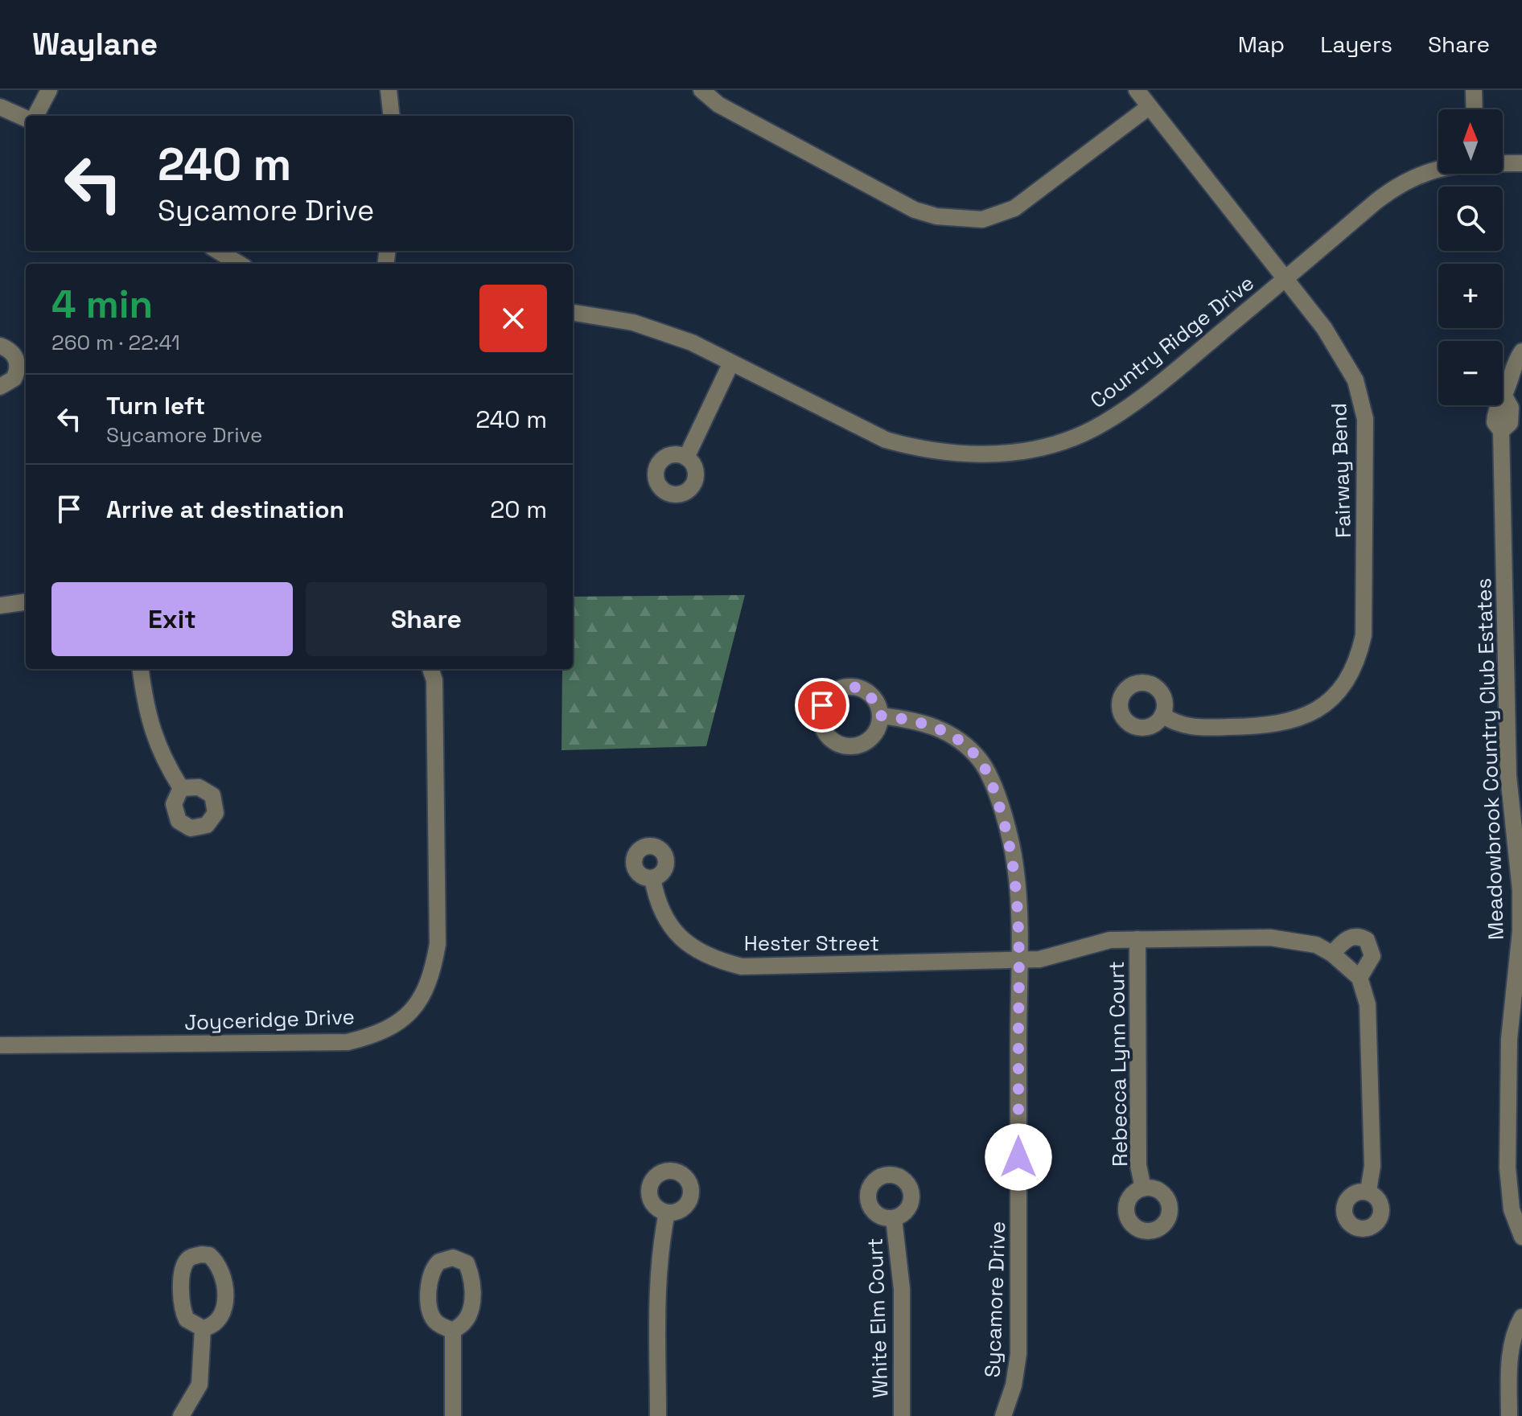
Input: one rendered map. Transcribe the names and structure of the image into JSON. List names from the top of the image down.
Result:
{
  "streets": {
    "street": [
      "Country Ridge Drive",
      "Fairway Bend",
      "Meadowbrook Country Club Estates",
      "Hester Street",
      "Joyceridge Drive",
      "Rebecca Lynn Court",
      "Sycamore Drive",
      "White Elm Court"
    ]
  },
  "crossings": [
    ["Country Ridge Drive", "Fairway Bend"],
    ["Hester Street", "Rebecca Lynn Court"],
    ["Hester Street", "Sycamore Drive"]
  ],
  "north": "top",
  "page": {
    "header": "Waylane",
    "nav": ["Map", "Layers", "Share"],
    "map_buttons": ["+", "−"],
    "turn": ["240 m", "Sycamore Drive"],
    "heading": ["4 min", "260 m · 22:41"],
    "list": [
      {
        "name": "Turn left",
        "note": "Sycamore Drive",
        "value": "240 m"
      },
      {
        "name": "Arrive at destination",
        "value": "20 m"
      }
    ],
    "buttons": ["Exit", "Share"]
  }
}
